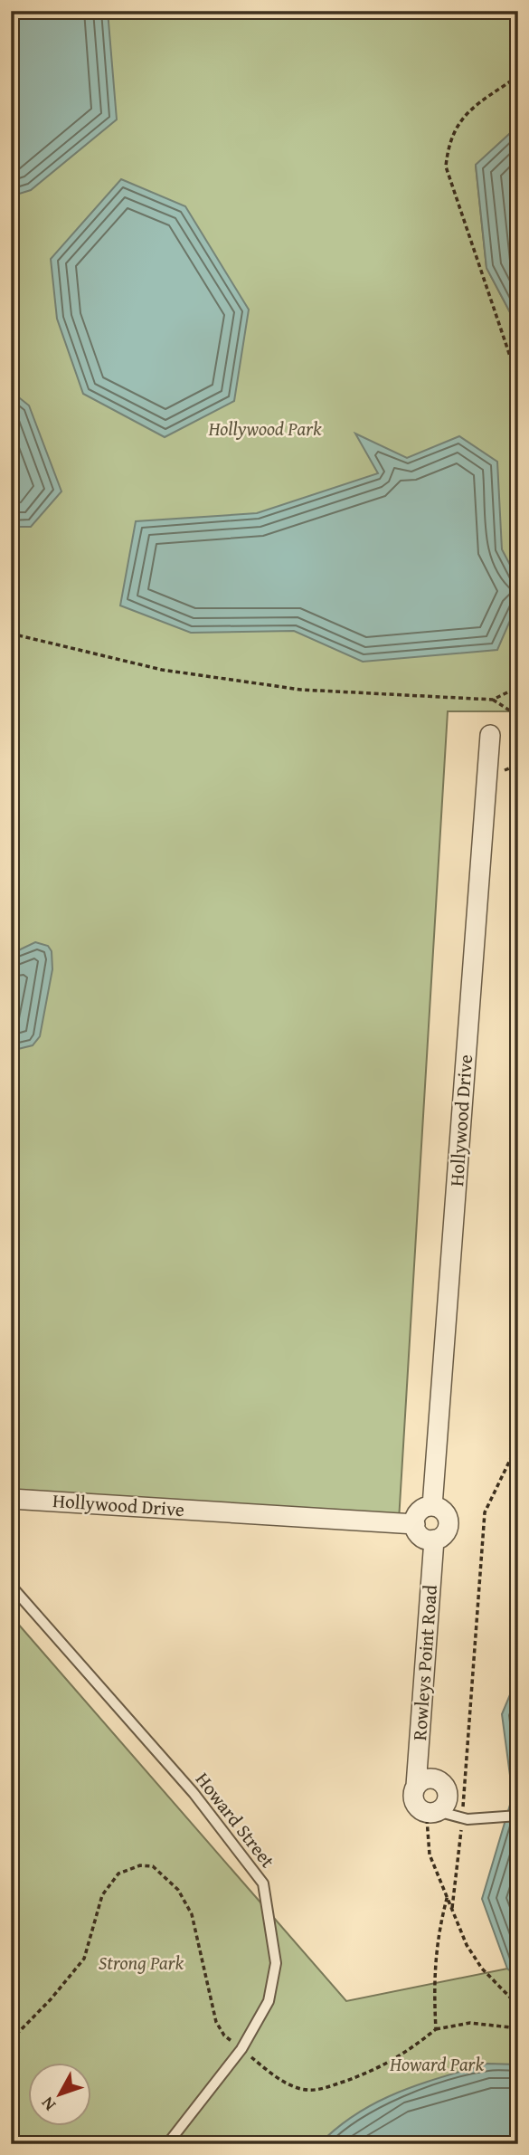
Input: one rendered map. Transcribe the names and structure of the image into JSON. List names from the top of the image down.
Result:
{
  "streets": {
    "street": ["Hollywood Drive", "Rowleys Point Road"],
    "lane": ["Howard Street"]
  },
  "crossings": [
    ["Hollywood Drive", "Rowleys Point Road"]
  ],
  "parks": ["Hollywood Park", "Strong Park", "Howard Park"],
  "north": "bottom left"
}
